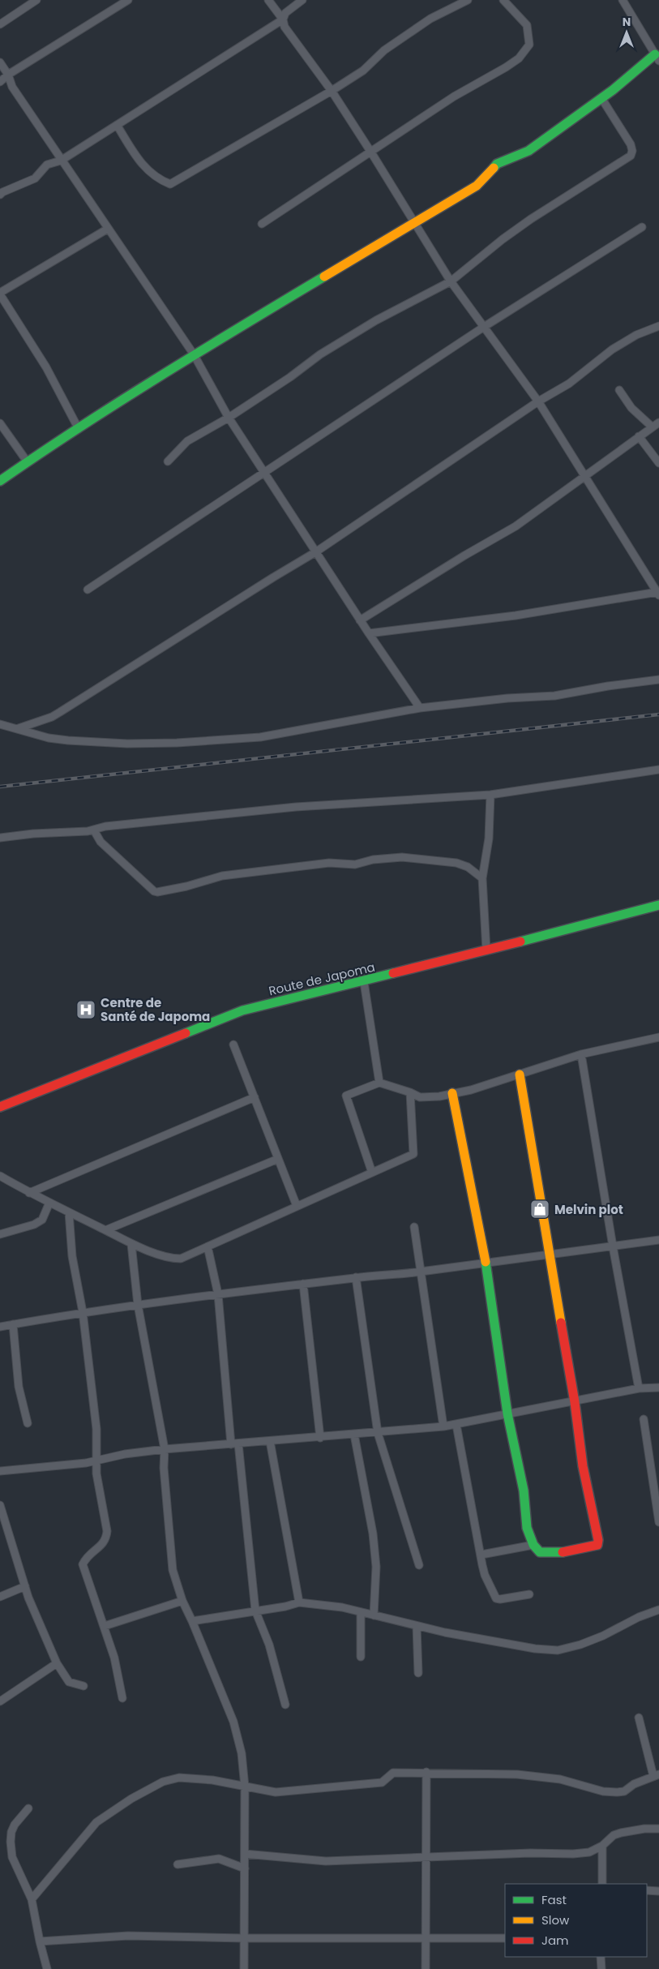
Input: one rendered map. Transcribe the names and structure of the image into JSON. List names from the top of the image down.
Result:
{
  "streets": {
    "street": ["Route de Japoma"]
  },
  "places": {
    "hospital": ["Centre de Santé de Japoma"],
    "shop": ["Melvin plot"]
  },
  "legend": ["Fast", "Slow", "Jam"],
  "north": "top"
}
